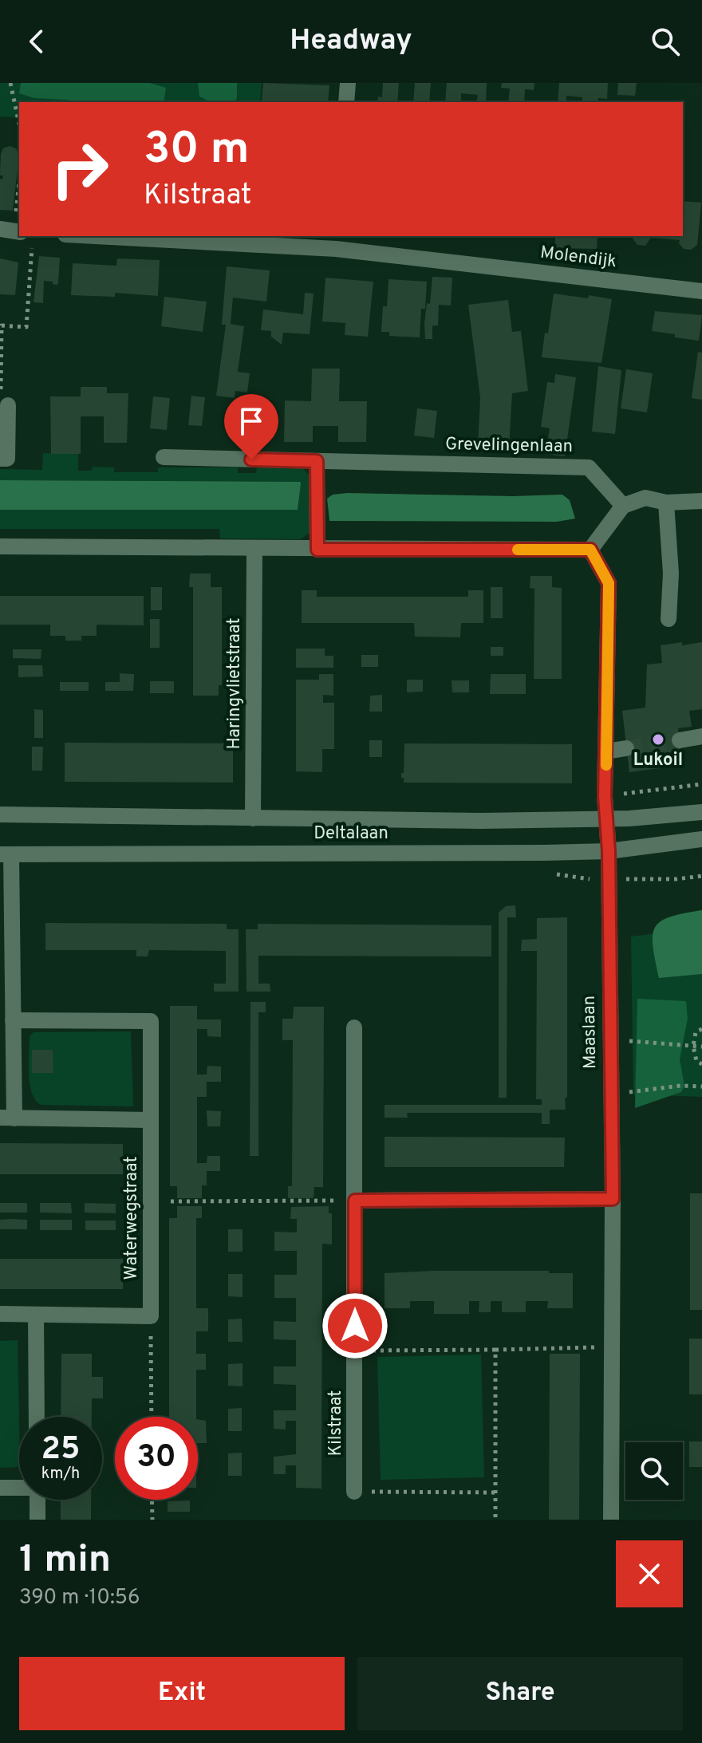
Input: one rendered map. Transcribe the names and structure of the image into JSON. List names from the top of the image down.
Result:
{
  "streets": {
    "street": [
      "Molendijk",
      "Grevelingenlaan",
      "Haringvlietstraat",
      "Deltalaan",
      "Maaslaan",
      "Waterwegstraat",
      "Kilstraat"
    ]
  },
  "crossings": [
    ["Haringvlietstraat", "Deltalaan"],
    ["Deltalaan", "Maaslaan"]
  ],
  "places": ["Lukoil"],
  "page": {
    "header": "Headway",
    "turn": ["30 m", "Kilstraat"],
    "speed": "25 km/h",
    "limit": "30",
    "heading": ["1 min", "390 m · 10:56"],
    "buttons": ["Exit", "Share"]
  }
}
